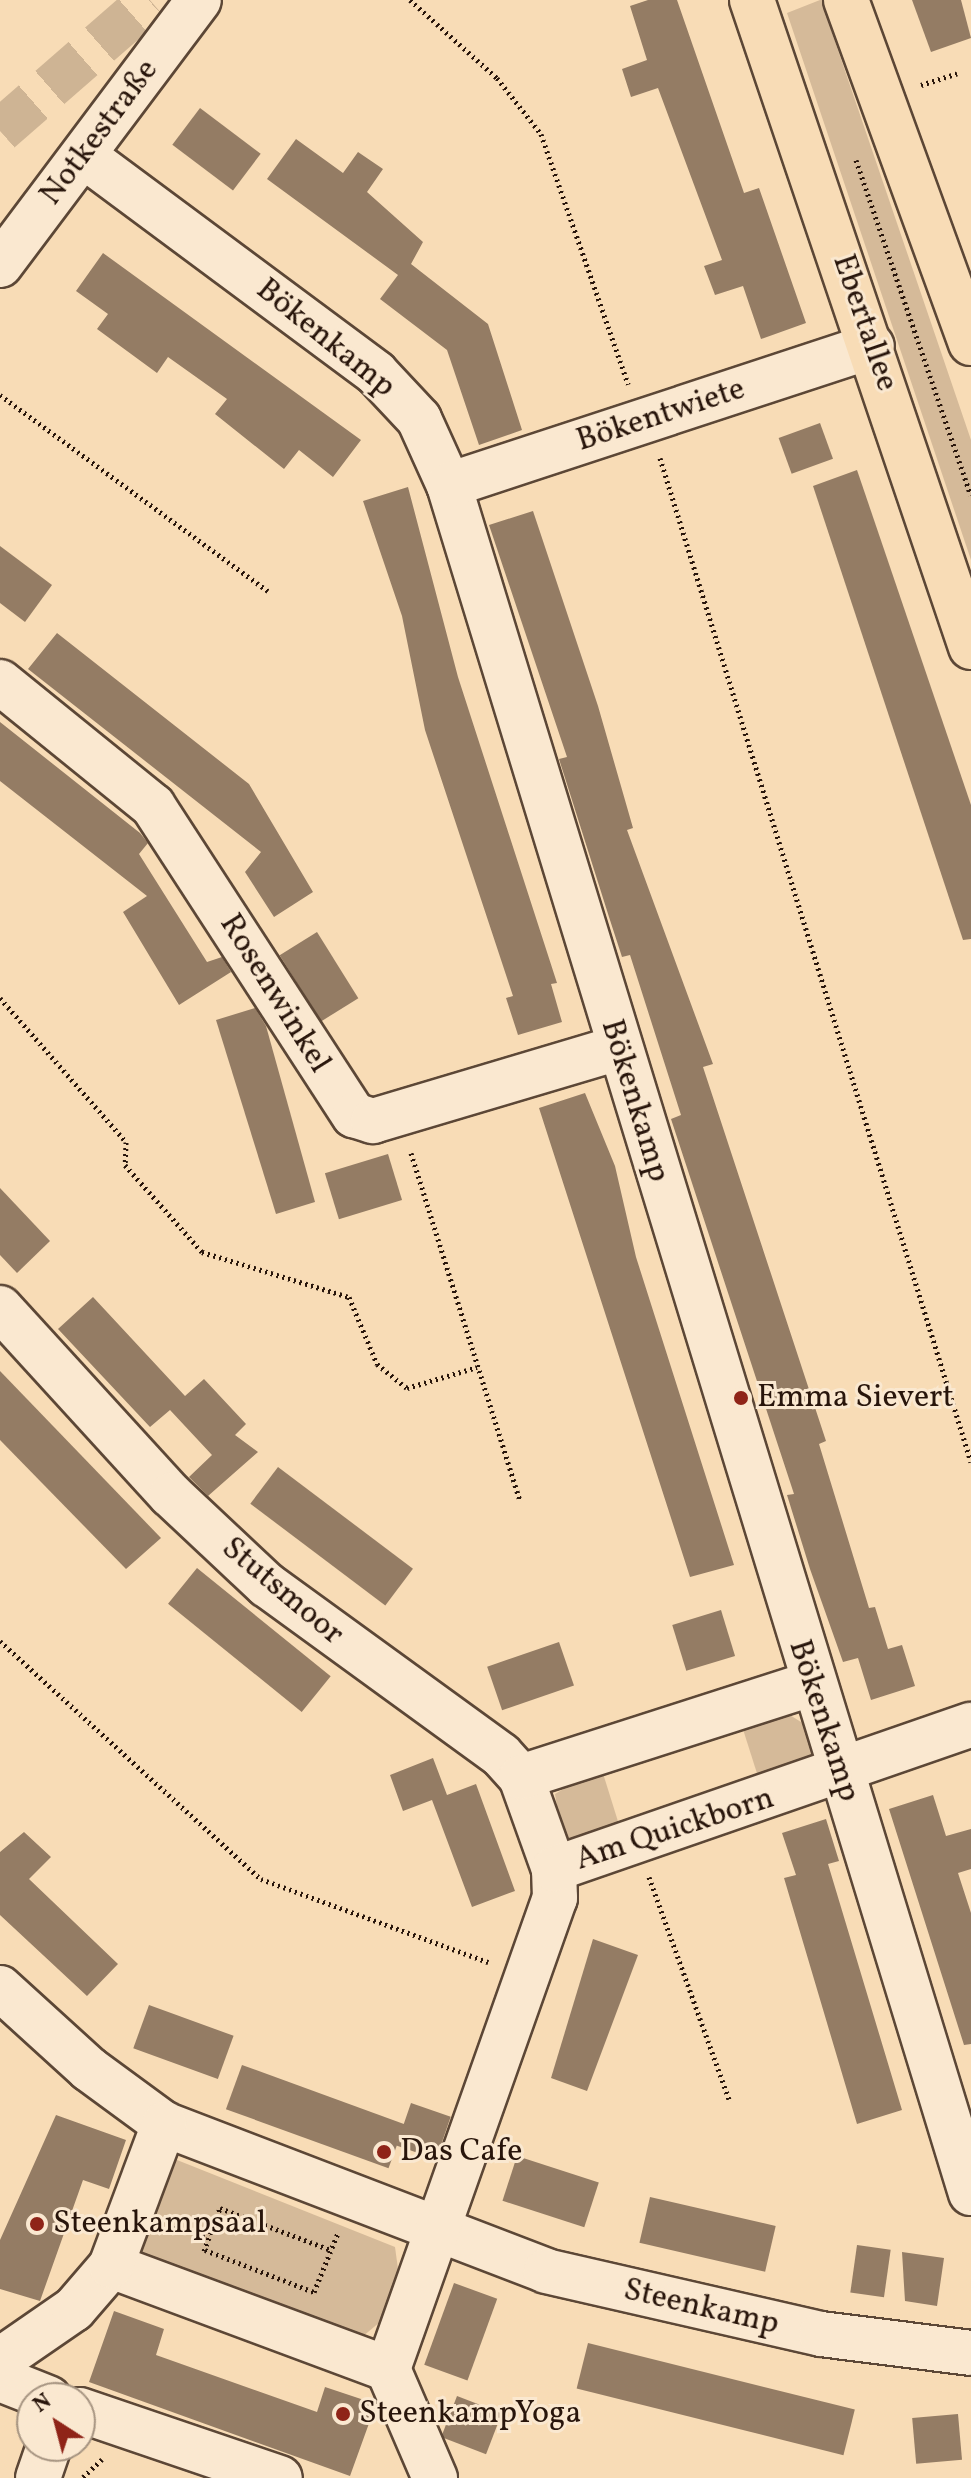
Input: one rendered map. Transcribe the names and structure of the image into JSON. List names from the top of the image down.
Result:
{
  "streets": {
    "main road": ["Ebertallee"],
    "street": [
      "Notkestraße",
      "Bökenkamp",
      "Bökentwiete",
      "Rosenwinkel",
      "Stutsmoor",
      "Am Quickborn",
      "Steenkamp"
    ]
  },
  "crossings": [
    ["Notkestraße", "Bökenkamp"],
    ["Ebertallee", "Bökentwiete"],
    ["Bökenkamp", "Bökentwiete"],
    ["Bökenkamp", "Rosenwinkel"],
    ["Bökenkamp", "Am Quickborn"],
    ["Am Quickborn", "Steenkamp"]
  ],
  "places": [
    "Emma Sievert",
    "Das Cafe",
    "Steenkampsaal",
    "SteenkampYoga"
  ],
  "north": "top left"
}
